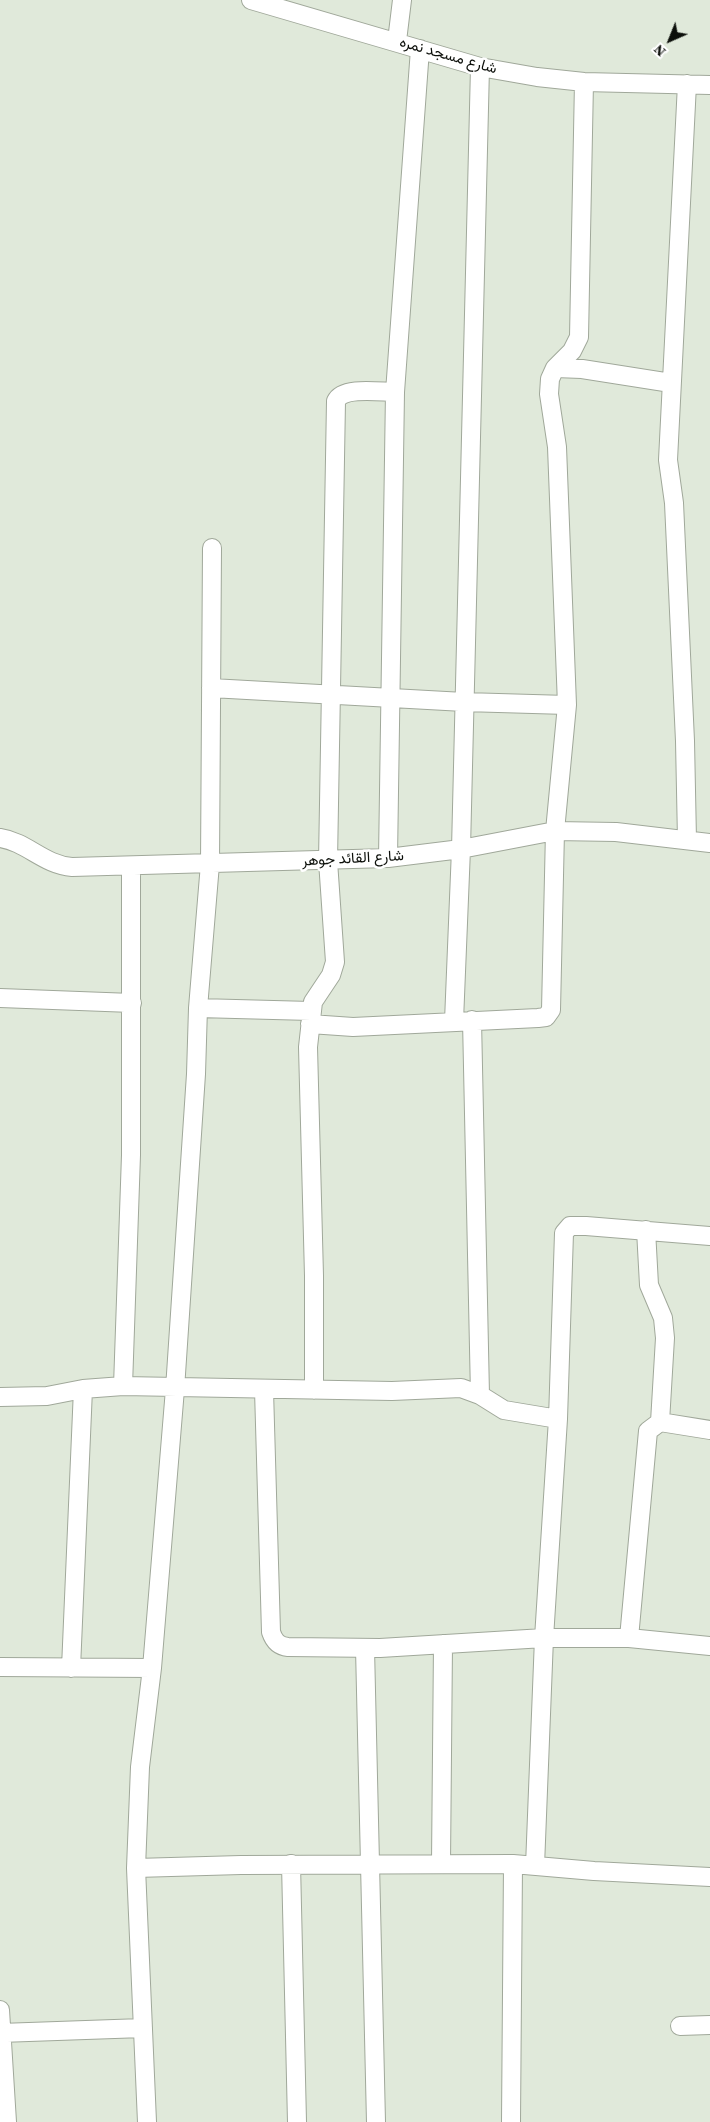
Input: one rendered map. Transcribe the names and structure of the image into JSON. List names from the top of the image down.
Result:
{
  "streets": {
    "street": ["شارع مسجد نمره", "شارع القائد جوهر"]
  },
  "north": "bottom left"
}
